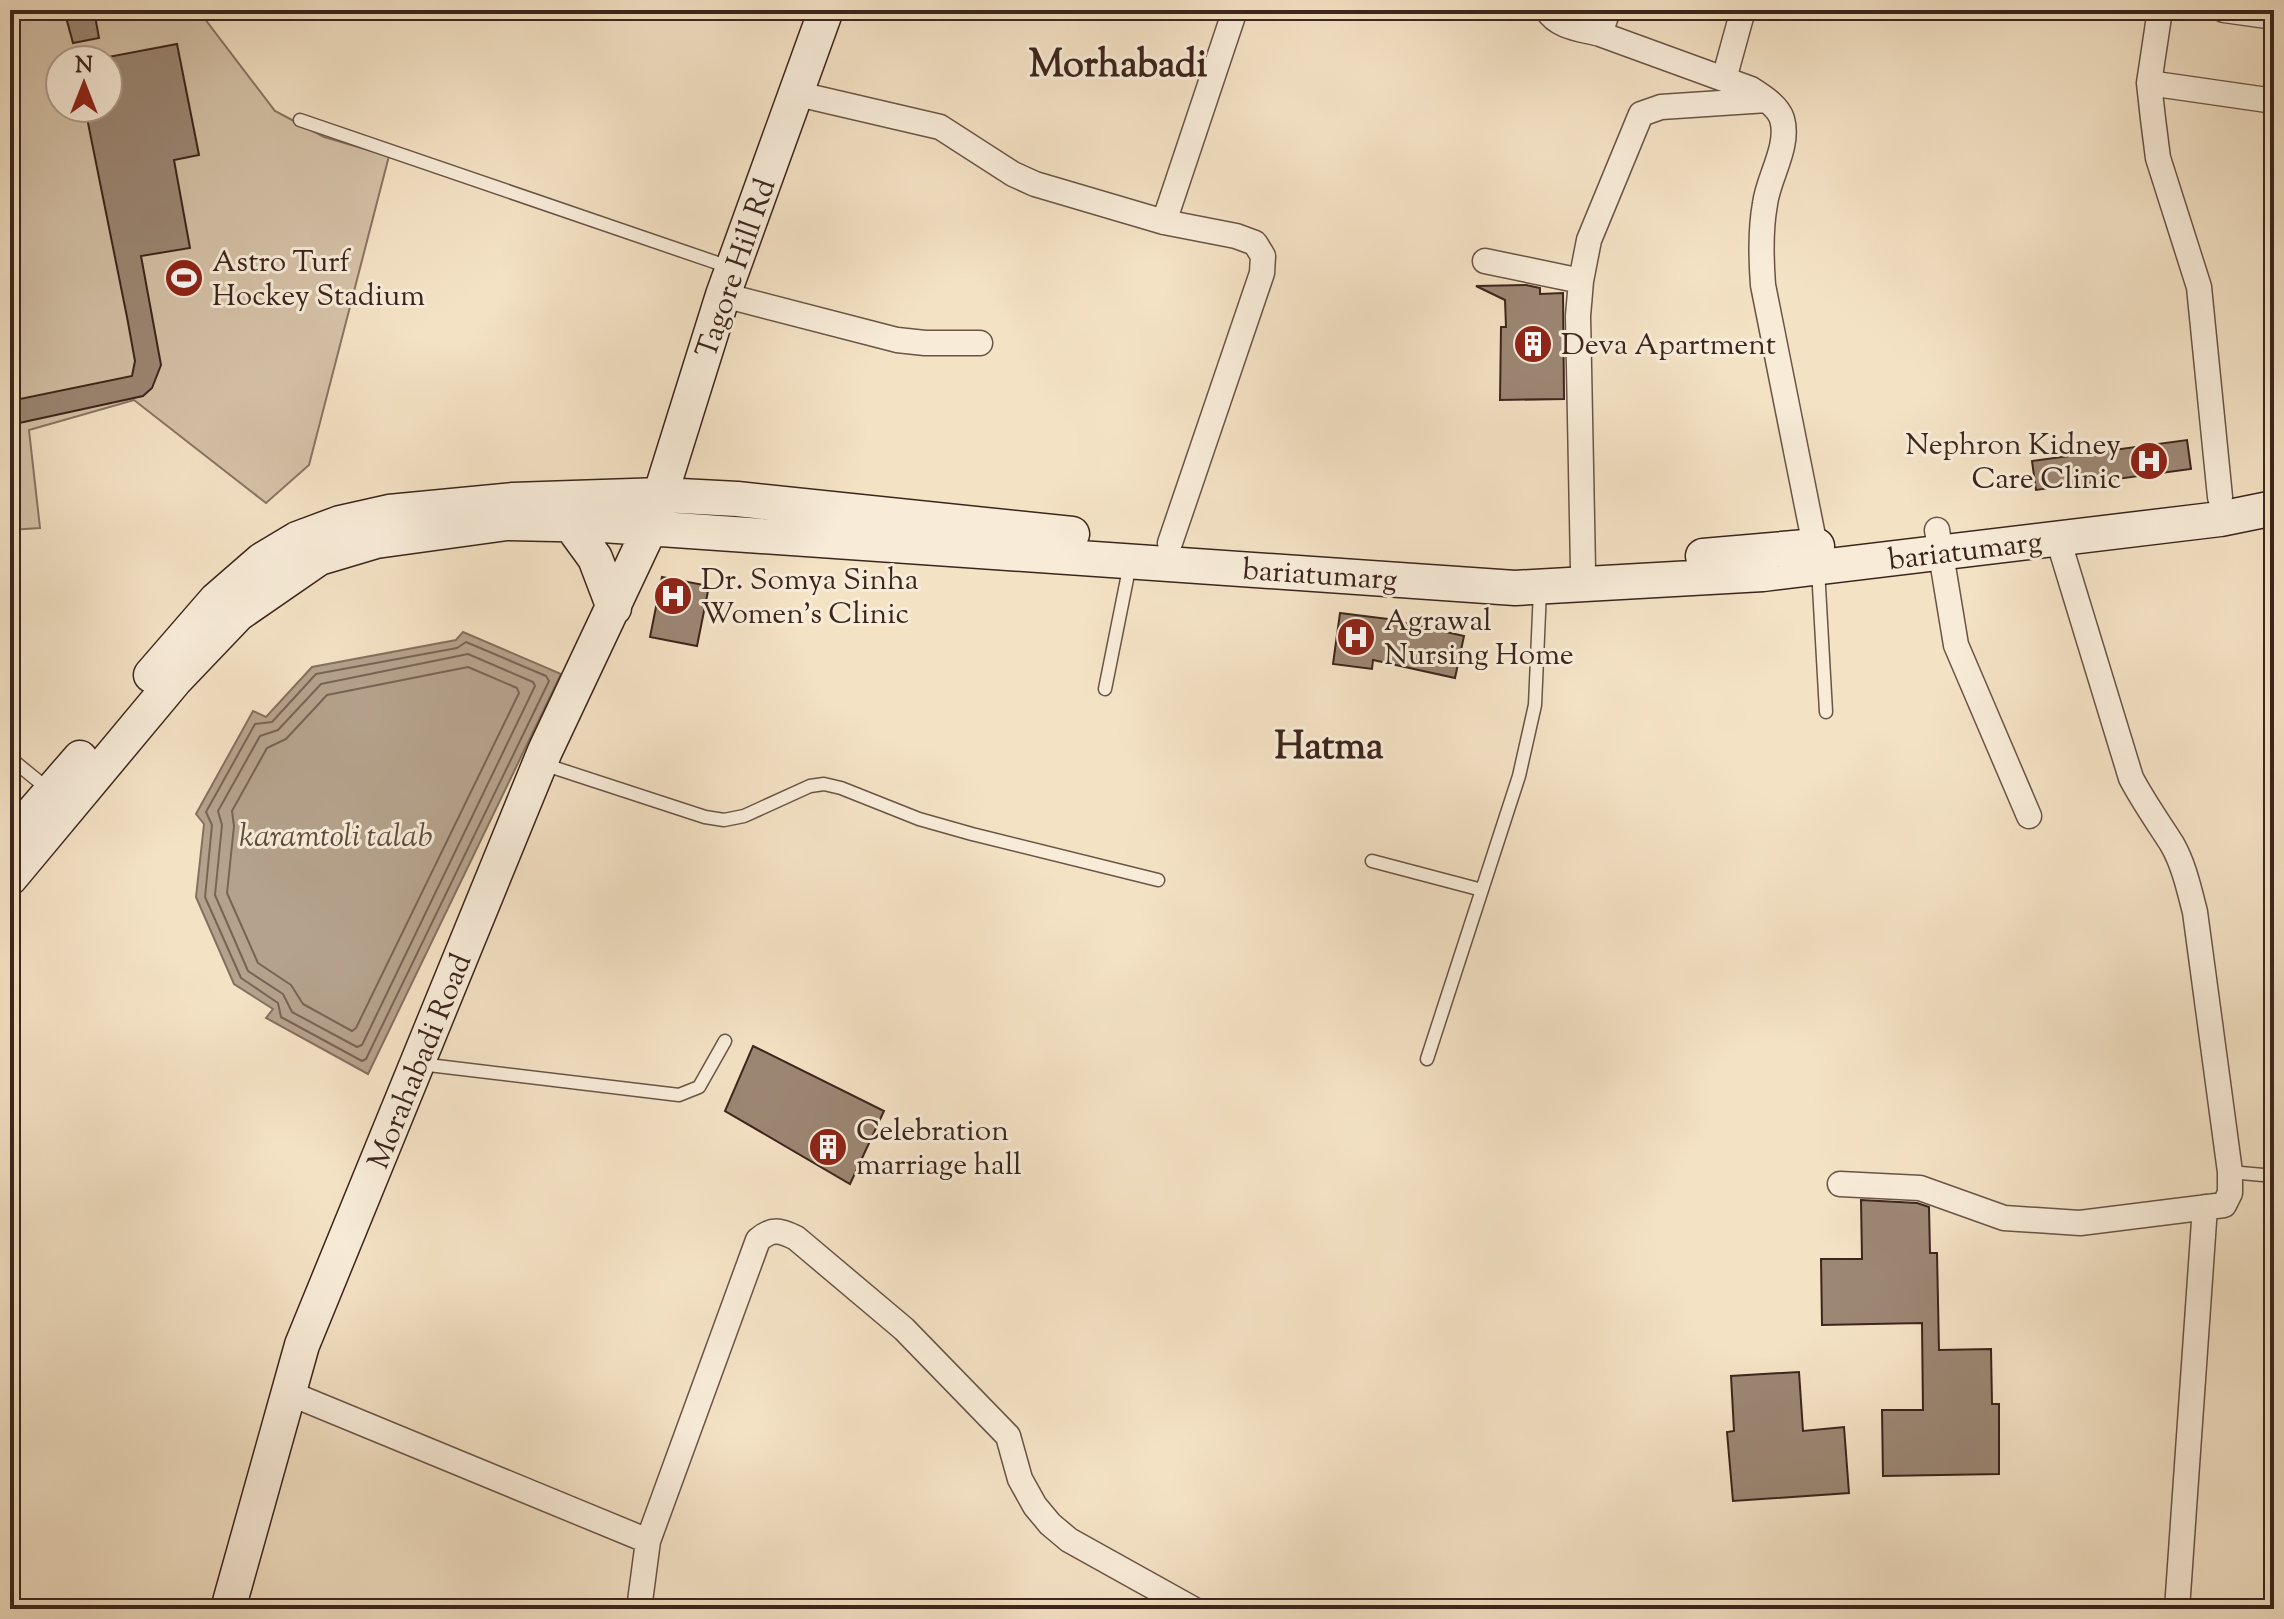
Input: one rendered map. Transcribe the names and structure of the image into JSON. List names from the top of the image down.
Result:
{
  "streets": {
    "main road": ["Tagore Hill Rd", "bariatumarg", "Morahabadi Road"]
  },
  "crossings": [
    ["Tagore Hill Rd", "bariatumarg"],
    ["Tagore Hill Rd", "Morahabadi Road"],
    ["bariatumarg", "Morahabadi Road"]
  ],
  "districts": ["Morhabadi", "Hatma"],
  "water": ["karamtoli talab"],
  "places": {
    "sports": ["Astro Turf Hockey Stadium"],
    "building": ["Deva Apartment", "Celebration marriage hall"],
    "hospital": ["Nephron Kidney Care Clinic", "Dr. Somya Sinha Women's Clinic", "Agrawal Nursing Home"]
  },
  "north": "top"
}
